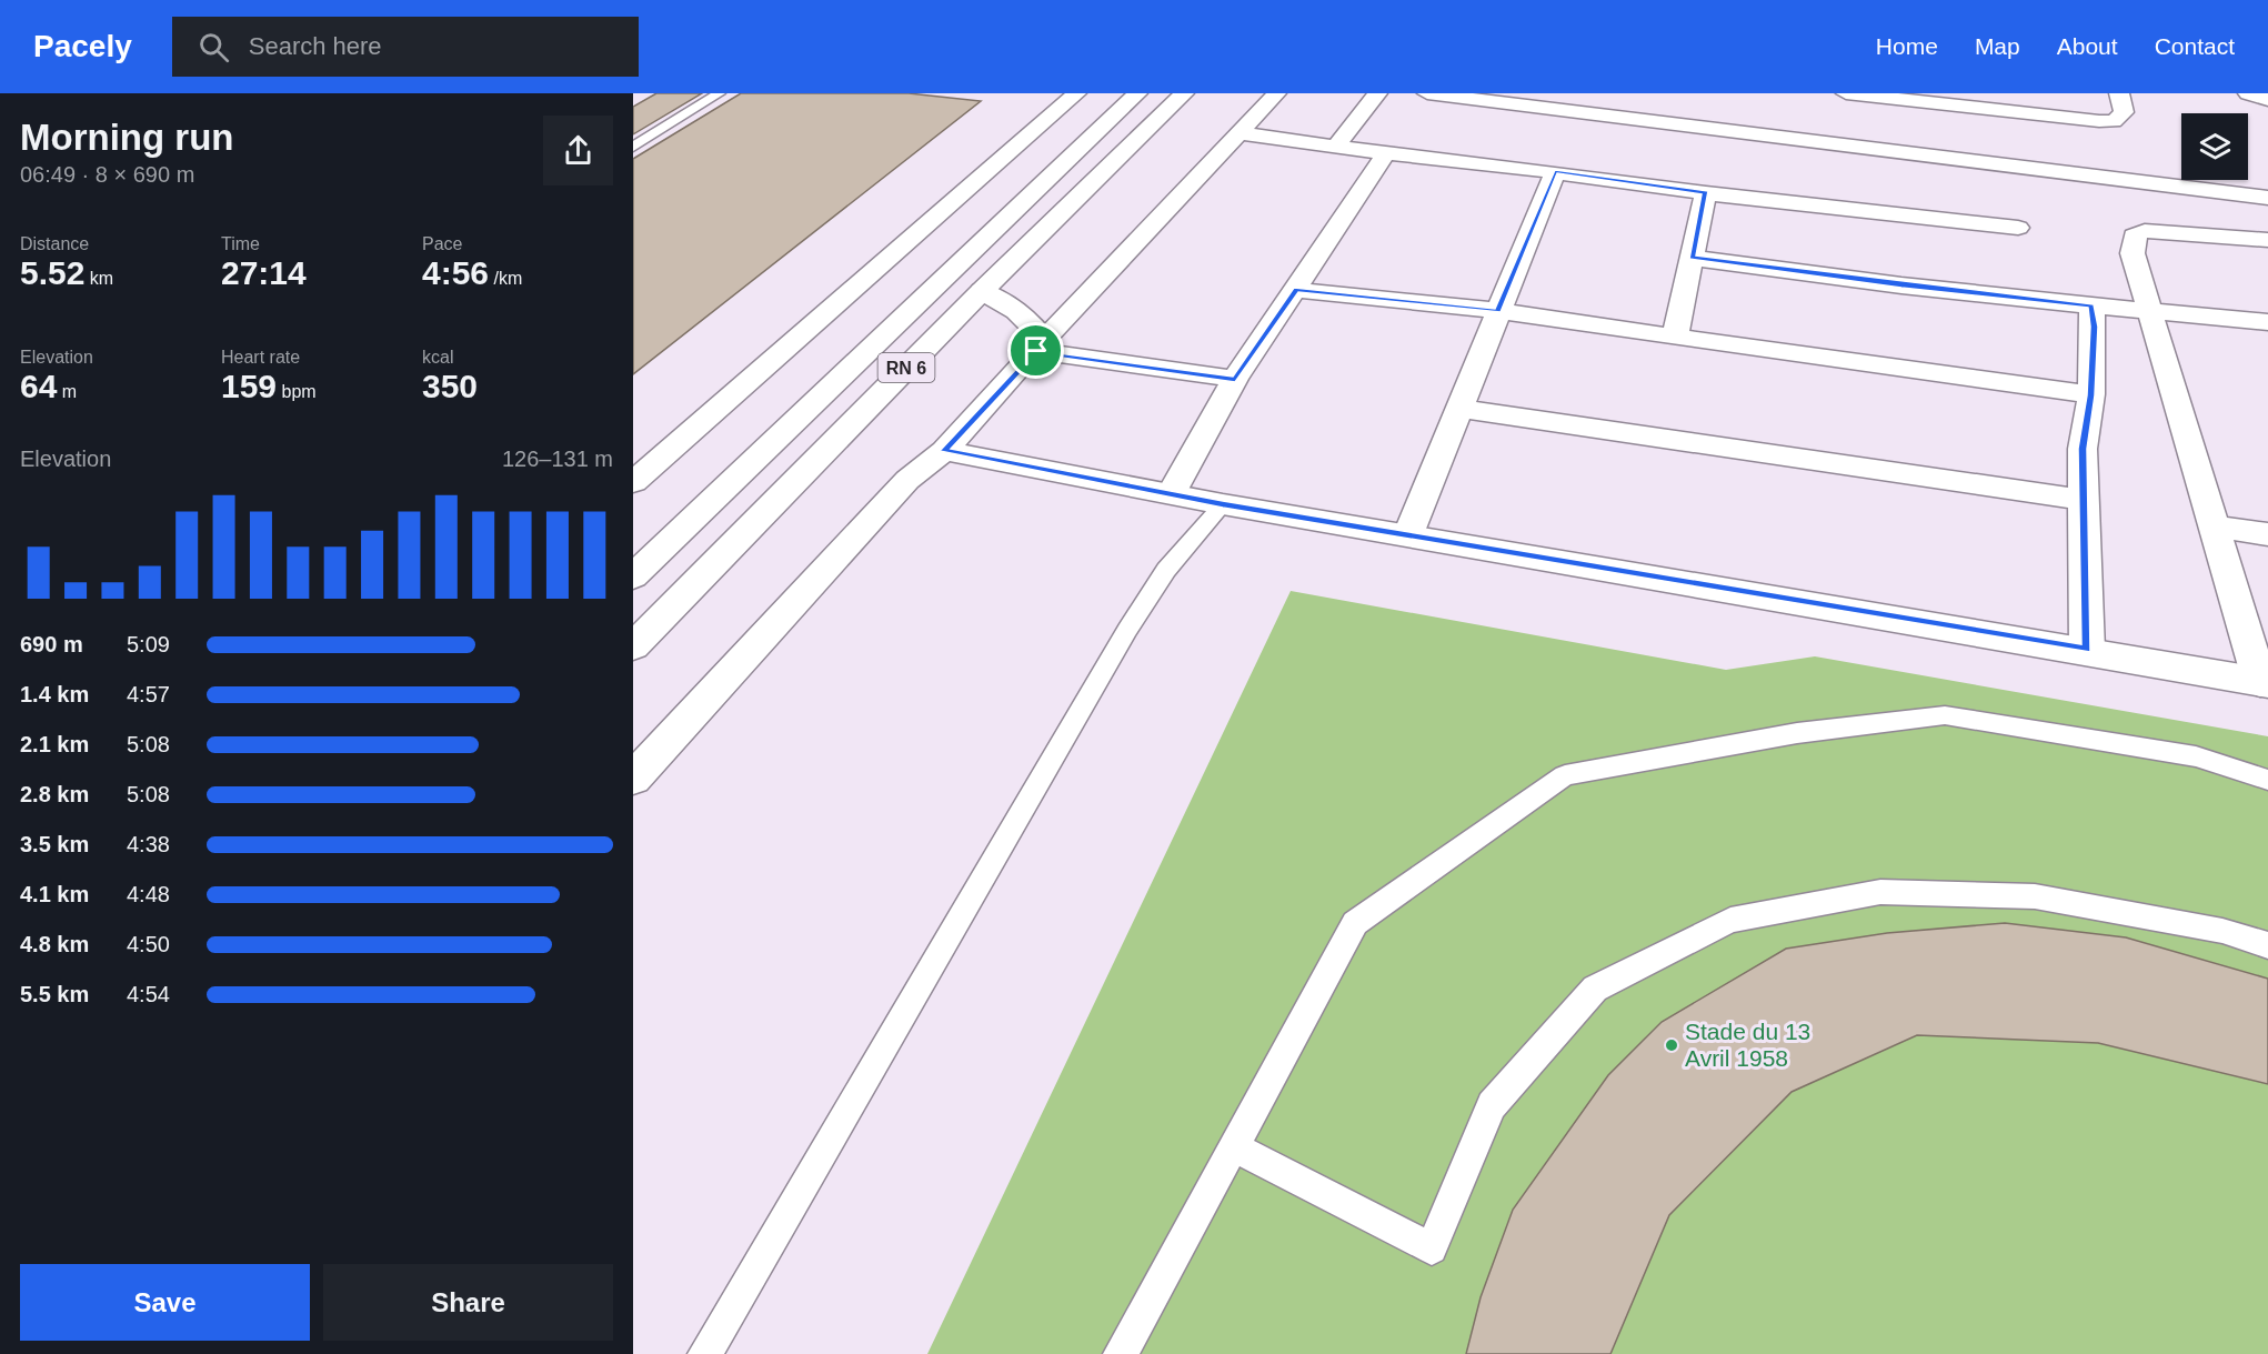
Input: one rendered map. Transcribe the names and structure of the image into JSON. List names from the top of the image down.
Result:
{
  "streets": {
    "street": ["RN 6"]
  },
  "places": ["Stade du 13 Avril 1958"],
  "page": {
    "header": "Pacely",
    "search": "Search here",
    "nav": [
      "Home",
      "Map",
      "About",
      "Contact"
    ],
    "heading": ["Morning run", "06:49 · 8 × 690 m"],
    "stats": [
      ["Distance", "5.52 km"],
      ["Time", "27:14"],
      ["Pace", "4:56 /km"],
      ["Elevation", "64 m"],
      ["Heart rate", "159 bpm"],
      ["kcal", "350"]
    ],
    "chart": ["Elevation", "126–131 m"],
    "list": [
      {
        "name": "690 m",
        "note": "5:09"
      },
      {
        "name": "1.4 km",
        "note": "4:57"
      },
      {
        "name": "2.1 km",
        "note": "5:08"
      },
      {
        "name": "2.8 km",
        "note": "5:08"
      },
      {
        "name": "3.5 km",
        "note": "4:38"
      },
      {
        "name": "4.1 km",
        "note": "4:48"
      },
      {
        "name": "4.8 km",
        "note": "4:50"
      },
      {
        "name": "5.5 km",
        "note": "4:54"
      }
    ],
    "buttons": ["Save", "Share"]
  }
}
